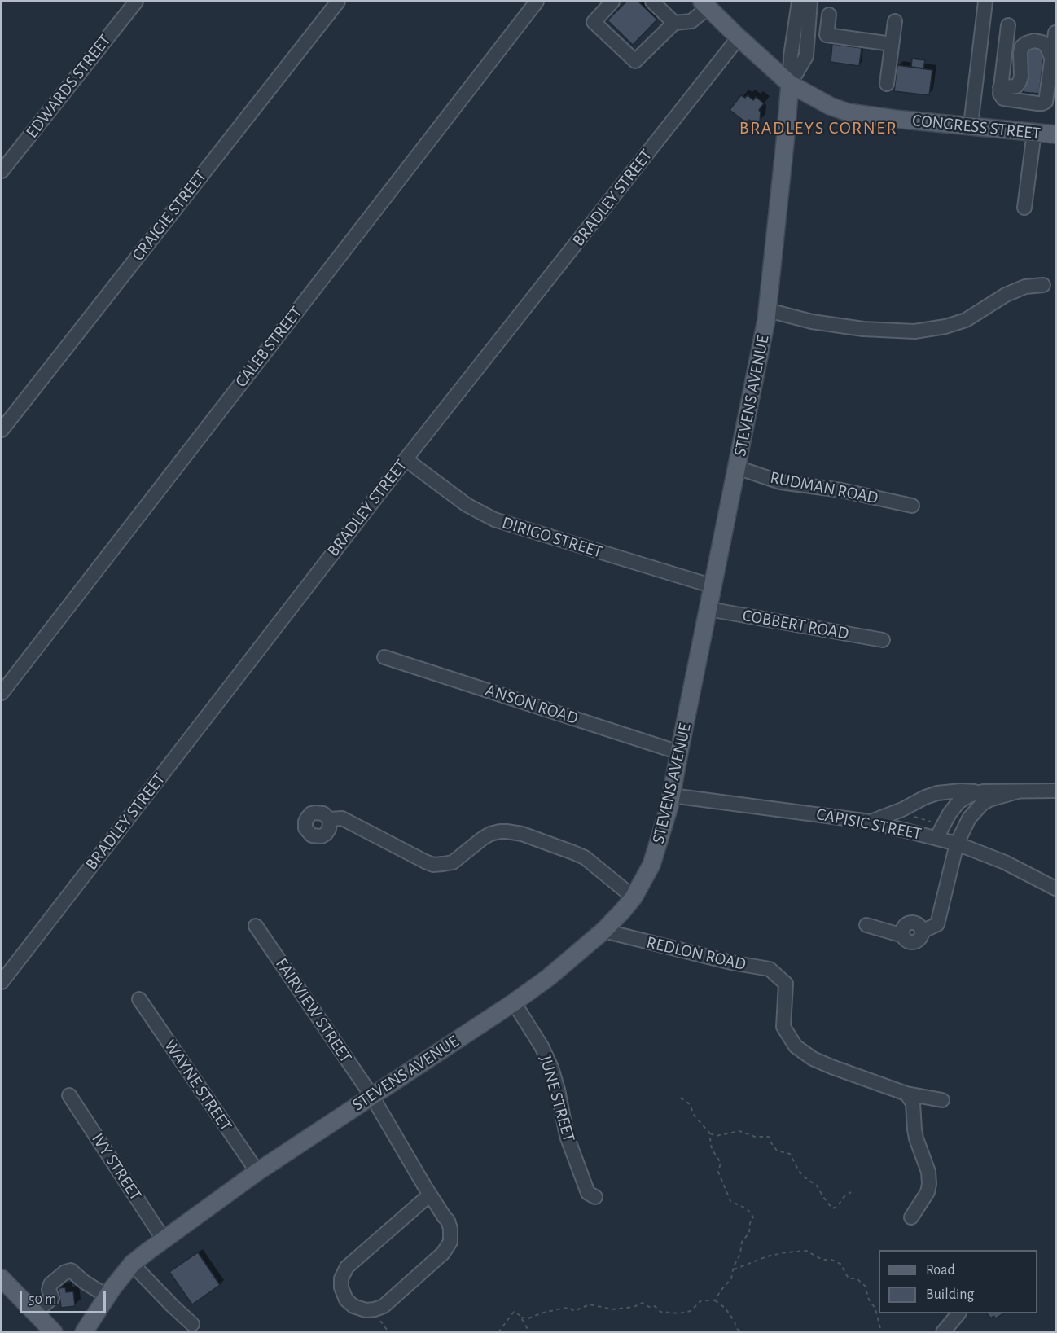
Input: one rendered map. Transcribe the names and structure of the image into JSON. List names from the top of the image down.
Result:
{
  "streets": {
    "main road": ["CONGRESS STREET", "STEVENS AVENUE"],
    "street": [
      "EDWARDS STREET",
      "BRADLEY STREET",
      "CRAIGIE STREET",
      "CALEB STREET",
      "RUDMAN ROAD",
      "DIRIGO STREET",
      "COBBERT ROAD",
      "ANSON ROAD",
      "CAPISIC STREET",
      "REDLON ROAD",
      "FAIRVIEW STREET",
      "WAYNE STREET",
      "JUNE STREET",
      "IVY STREET"
    ]
  },
  "crossings": [
    ["CONGRESS STREET", "BRADLEY STREET"],
    ["CONGRESS STREET", "STEVENS AVENUE"],
    ["BRADLEY STREET", "DIRIGO STREET"],
    ["STEVENS AVENUE", "RUDMAN ROAD"],
    ["STEVENS AVENUE", "DIRIGO STREET"],
    ["STEVENS AVENUE", "COBBERT ROAD"],
    ["STEVENS AVENUE", "ANSON ROAD"],
    ["STEVENS AVENUE", "CAPISIC STREET"],
    ["STEVENS AVENUE", "REDLON ROAD"],
    ["STEVENS AVENUE", "FAIRVIEW STREET"],
    ["STEVENS AVENUE", "WAYNE STREET"],
    ["STEVENS AVENUE", "JUNE STREET"],
    ["STEVENS AVENUE", "IVY STREET"]
  ],
  "districts": ["BRADLEYS CORNER"],
  "legend": ["Road", "Building"],
  "scale_bar": "50 m"
}
